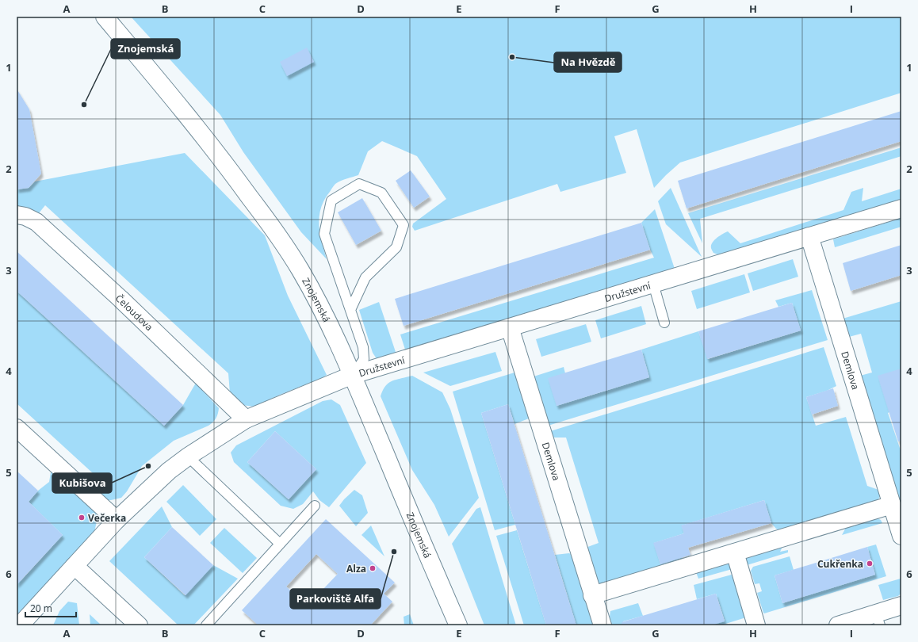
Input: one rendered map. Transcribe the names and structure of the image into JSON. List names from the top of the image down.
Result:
{
  "streets": {
    "street": [
      "Družstevní",
      "Znojemská",
      "Čeloudova",
      "Demlova"
    ]
  },
  "crossings": [
    ["Družstevní", "Znojemská"],
    ["Družstevní", "Čeloudova"],
    ["Družstevní", "Demlova"]
  ],
  "places": [
    "Na Hvězdě",
    "Znojemská",
    "Kubišova",
    "Večerka",
    "Parkoviště Alfa",
    "Cukřenka",
    "Alza"
  ],
  "scale_bar": "20 m",
  "grid": {
    "columns": [
      "A",
      "B",
      "C",
      "D",
      "E",
      "F",
      "G",
      "H",
      "I"
    ],
    "rows": [
      "1",
      "2",
      "3",
      "4",
      "5",
      "6"
    ]
  }
}
